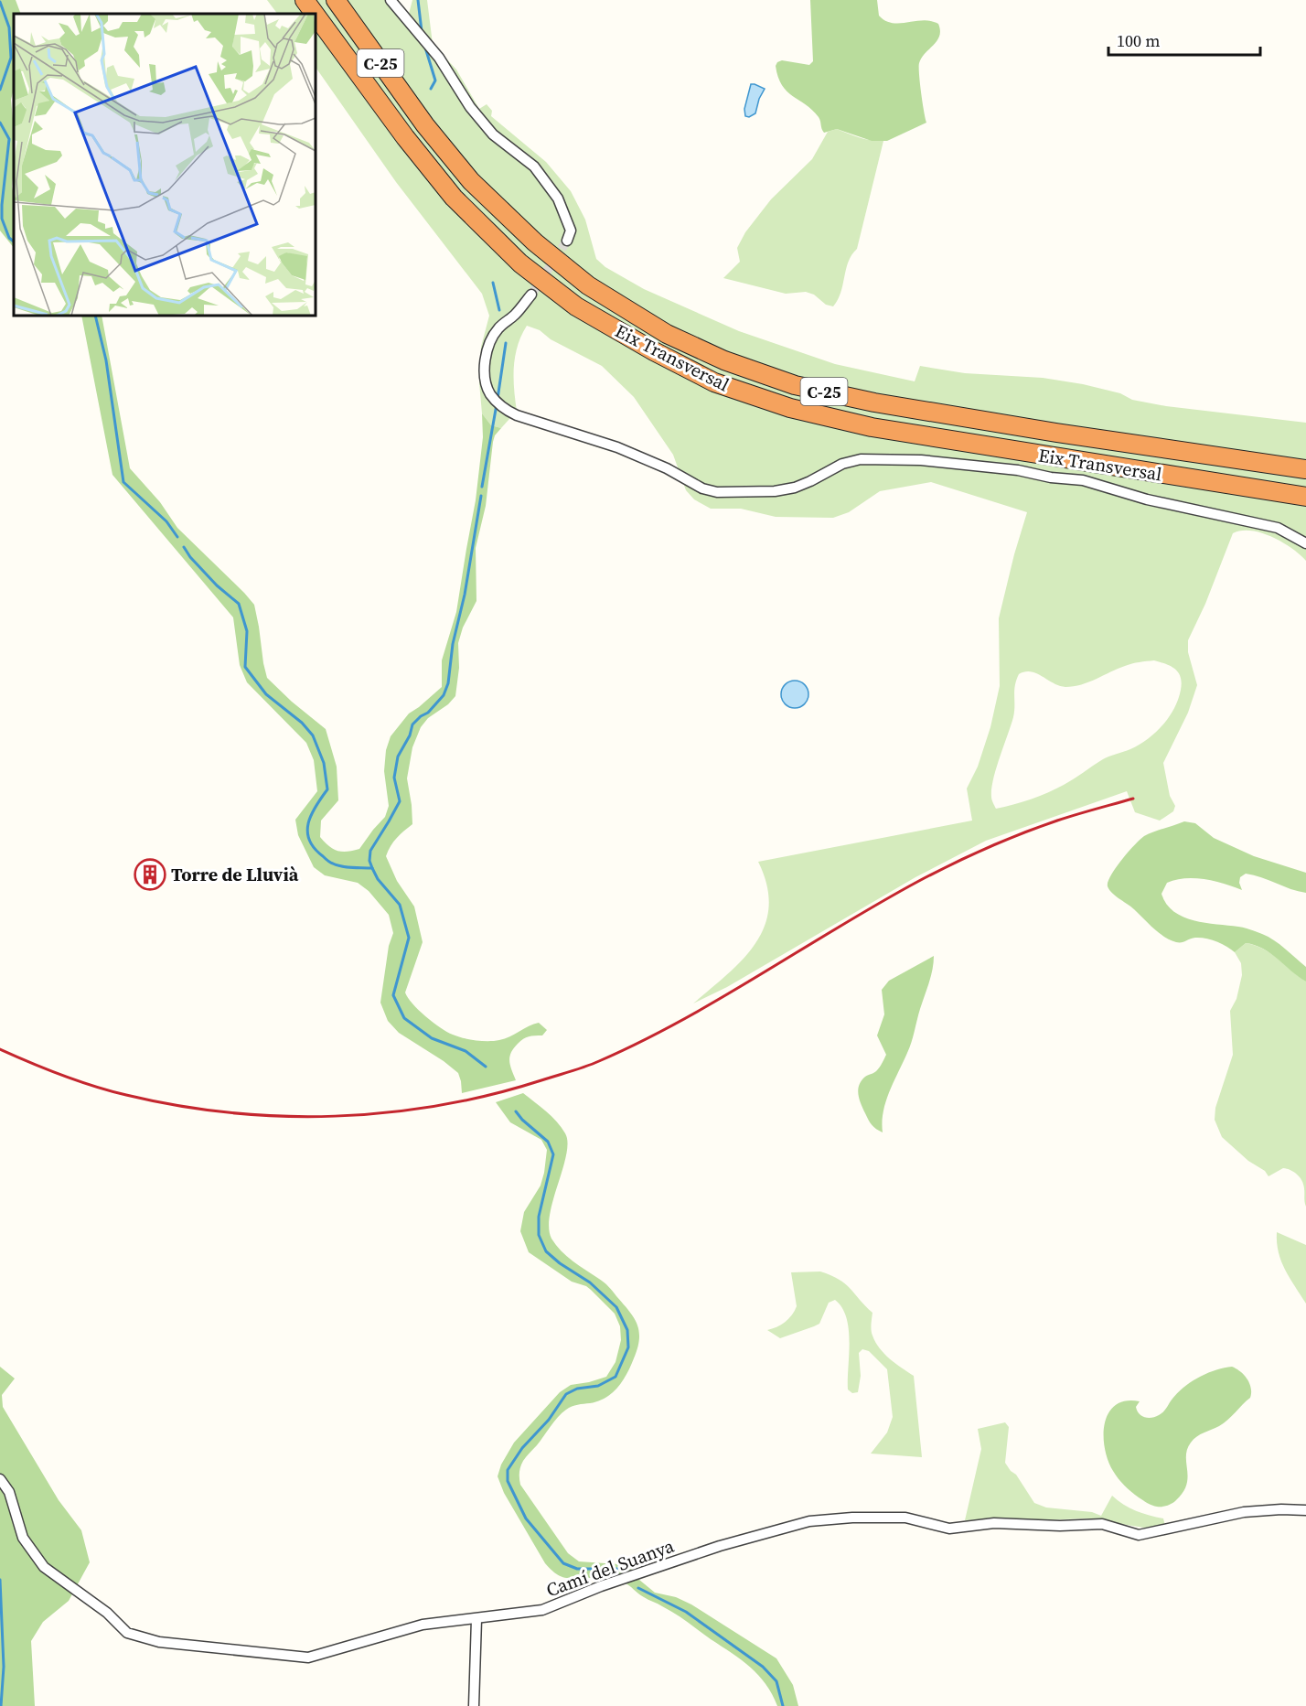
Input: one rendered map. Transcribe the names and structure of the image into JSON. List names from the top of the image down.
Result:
{
  "streets": {
    "highway": ["C-25", "Eix Transversal"],
    "street": ["Camí del Suanya"]
  },
  "places": {
    "building": ["Torre de Lluvià"]
  },
  "scale_bar": "100 m"
}
